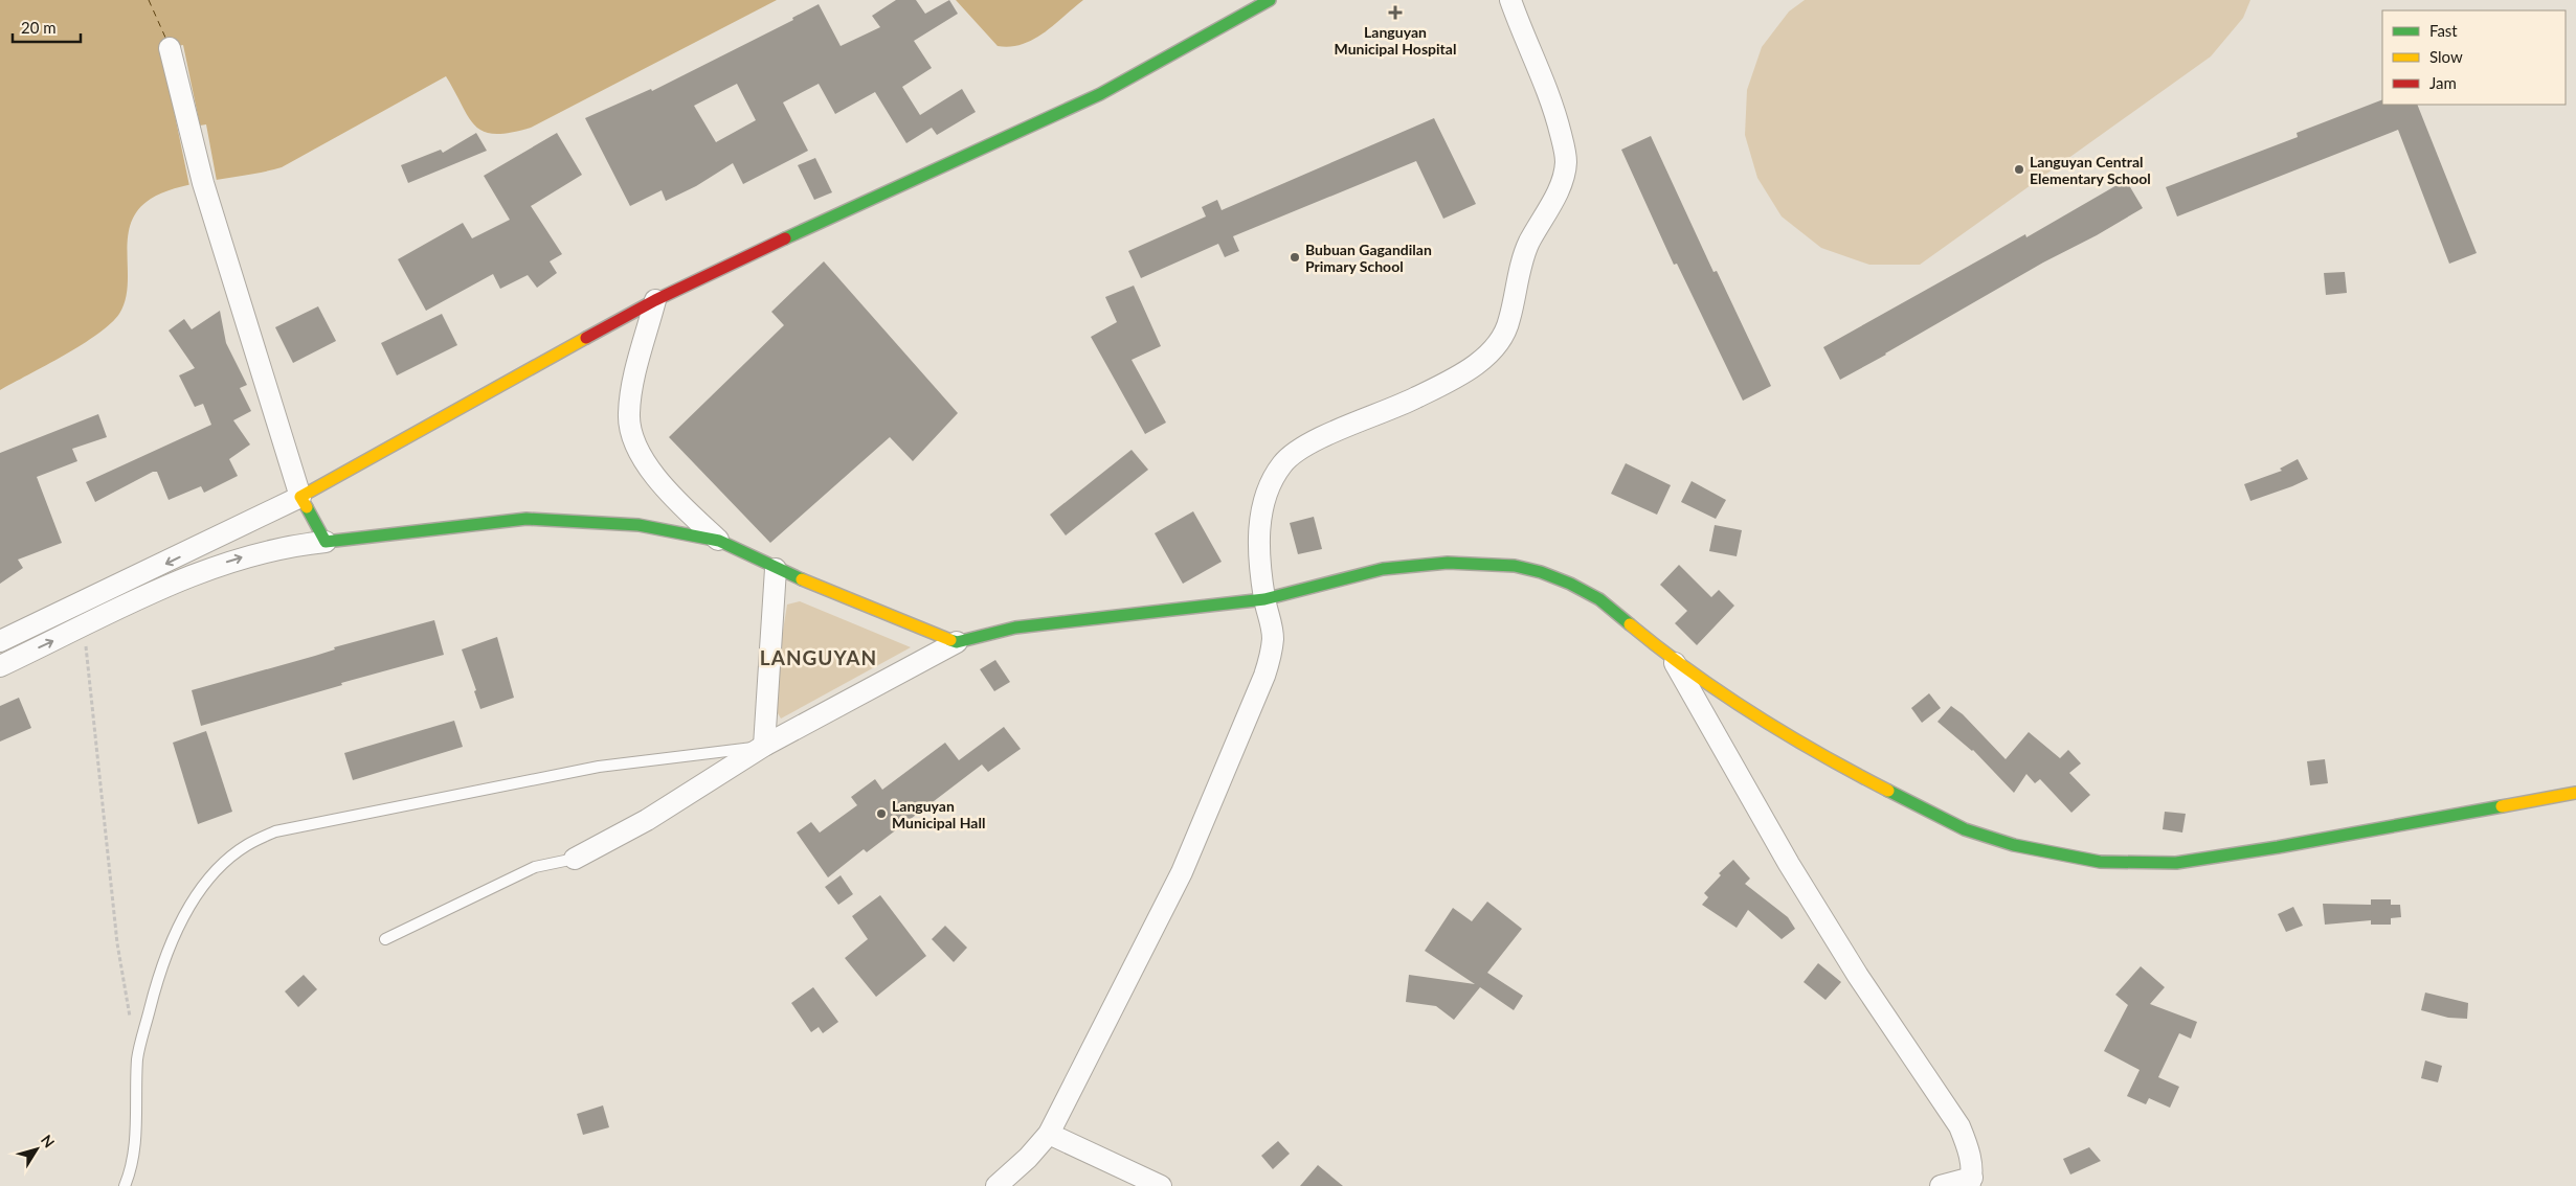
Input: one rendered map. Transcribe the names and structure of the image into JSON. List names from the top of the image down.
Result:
{
  "districts": ["LANGUYAN"],
  "places": {
    "health": ["Languyan Municipal Hospital"],
    "other": ["Languyan Central Elementary School", "Bubuan Gagandilan Primary School", "Languyan Municipal Hall"]
  },
  "legend": ["Fast", "Slow", "Jam"],
  "scale_bar": "20 m",
  "north": "top right"
}
